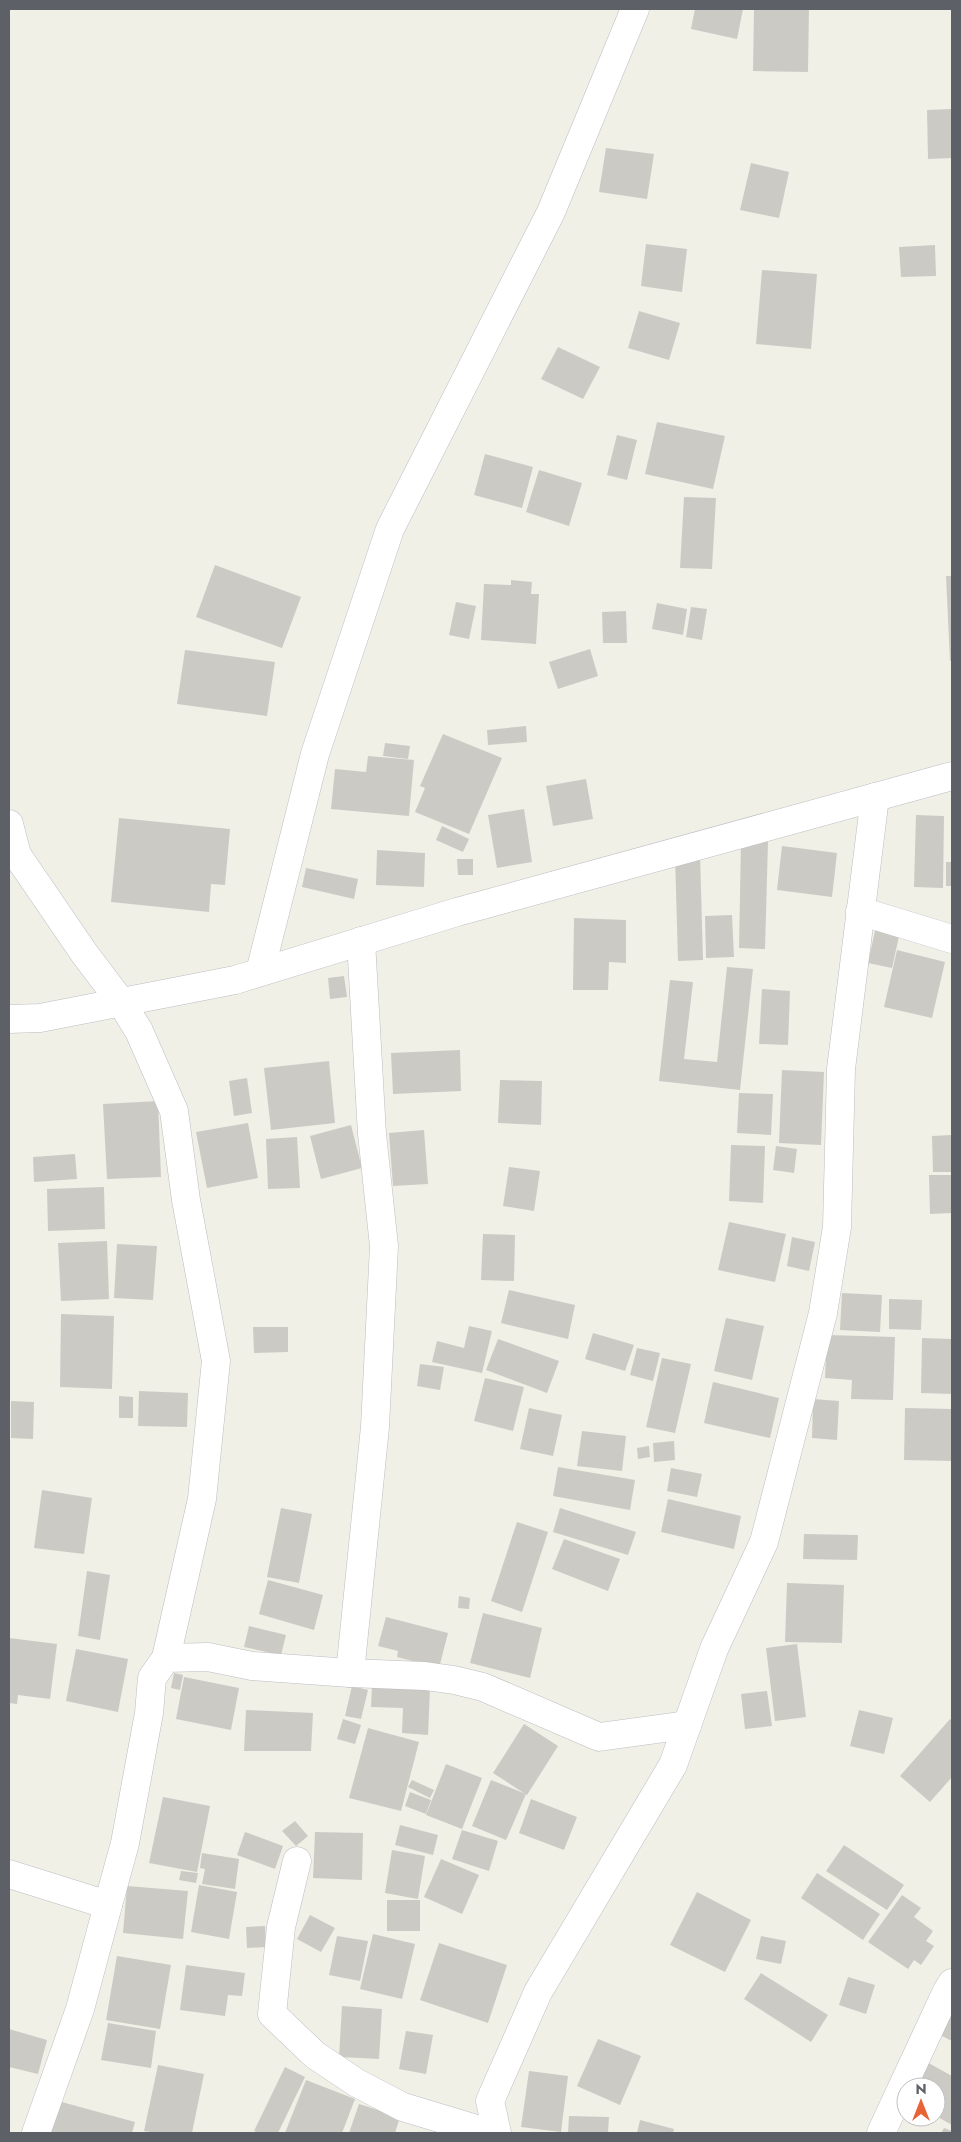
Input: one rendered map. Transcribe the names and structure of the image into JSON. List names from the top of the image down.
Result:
{
  "north": "top"
}
